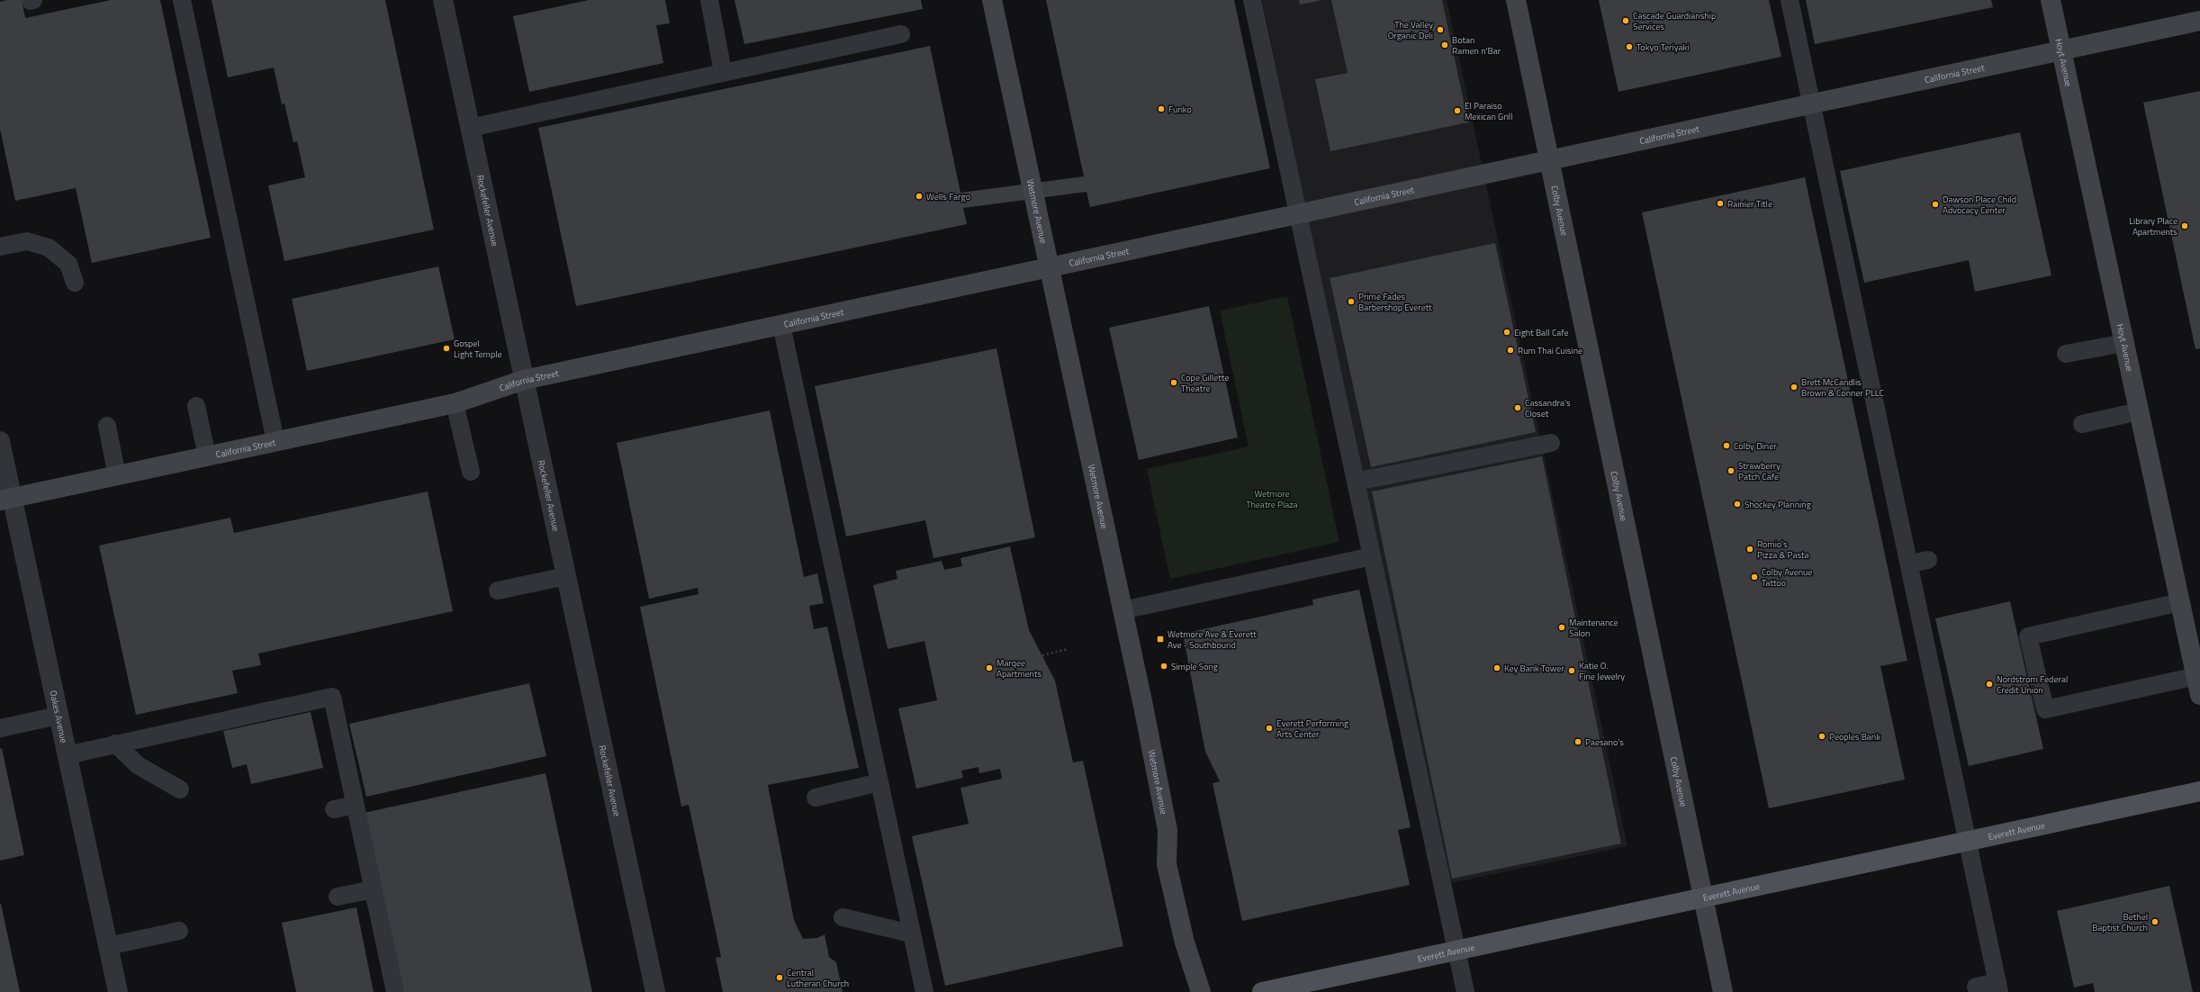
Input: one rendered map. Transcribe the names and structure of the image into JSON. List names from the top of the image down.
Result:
{
  "streets": {
    "main road": ["Everett Avenue"],
    "street": [
      "Hoyt Avenue",
      "California Street",
      "Rockefeller Avenue",
      "Wetmore Avenue",
      "Colby Avenue",
      "Oakes Avenue"
    ]
  },
  "crossings": [
    ["Hoyt Avenue", "California Street"],
    ["California Street", "Rockefeller Avenue"],
    ["California Street", "Wetmore Avenue"],
    ["California Street", "Colby Avenue"],
    ["California Street", "Oakes Avenue"],
    ["Colby Avenue", "Everett Avenue"]
  ],
  "parks": ["Wetmore Theatre Plaza"],
  "places": {
    "other": [
      "Cascade Guardianship Services",
      "The Valley Organic Deli",
      "Botan Ramen n'Bar",
      "Tokyo Teriyaki",
      "Funko",
      "El Paraiso Mexican Grill",
      "Wells Fargo",
      "Rainier Title",
      "Dawson Place Child Advocacy Center",
      "Library Place Apartments",
      "Prime Fades Barbershop Everett",
      "Eight Ball Cafe",
      "Gospel Light Temple",
      "Rum Thai Cuisine",
      "Cope Gillette Theatre",
      "Brett McCandlis Brown & Conner PLLC",
      "Cassandra’s Closet",
      "Colby Diner",
      "Strawberry Patch Cafe",
      "Shockey Planning",
      "Romio’s Pizza & Pasta",
      "Colby Avenue Tattoo",
      "Maintenance Salon",
      "Simple Song",
      "Marqee Apartments",
      "Key Bank Tower",
      "Katie O. Fine Jewelry",
      "Nordstrom Federal Credit Union",
      "Everett Performing Arts Center",
      "Peoples Bank",
      "Paesano’s",
      "Bethel Baptist Church",
      "Central Lutheran Church"
    ],
    "transit": ["Wetmore Ave & Everett Ave - Southbound"]
  }
}
